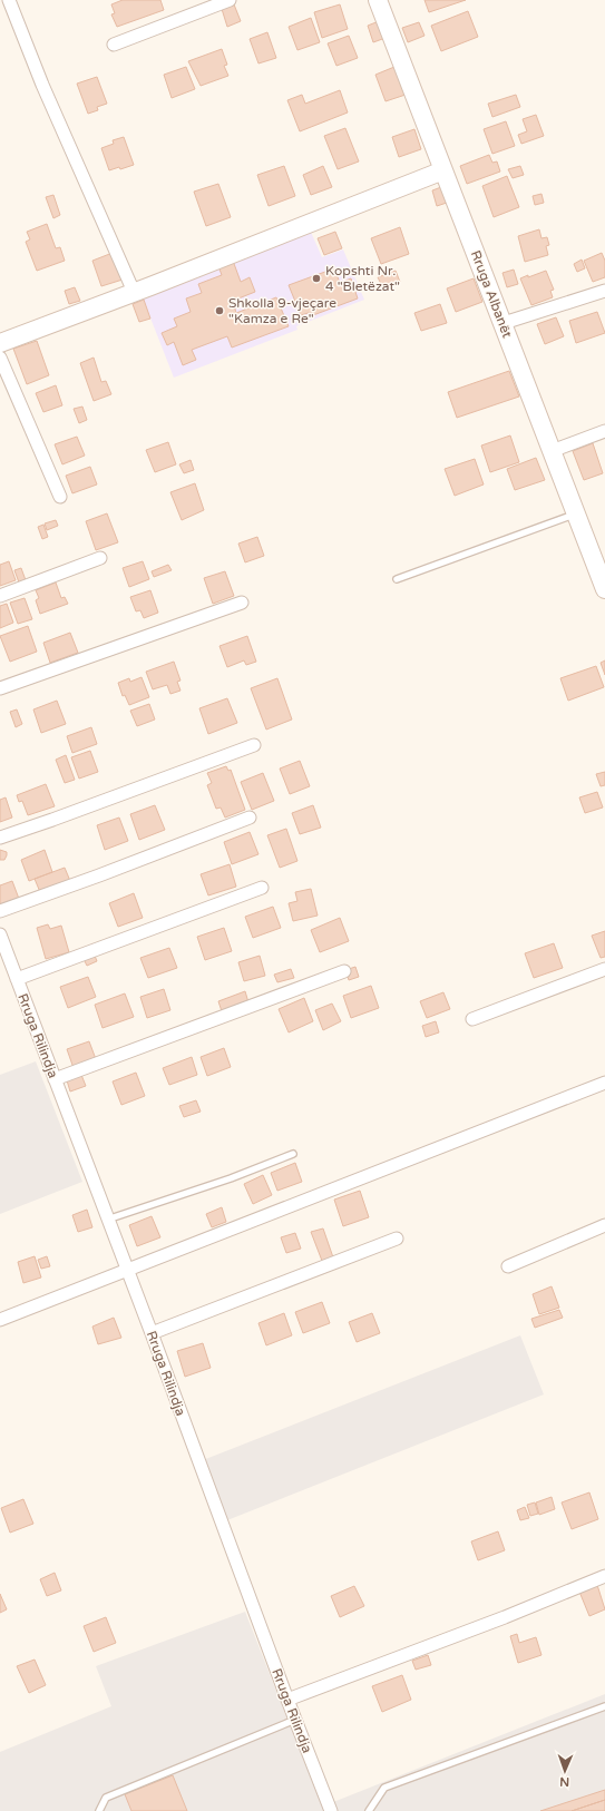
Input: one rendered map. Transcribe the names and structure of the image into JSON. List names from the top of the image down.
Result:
{
  "streets": {
    "street": ["Rruga Albanët", "Rruga Rilindja"]
  },
  "places": ["Kopshti Nr. 4 \"Bletëzat\"", "Shkolla 9-vjeçare \"Kamza e Re\""],
  "north": "bottom"
}
